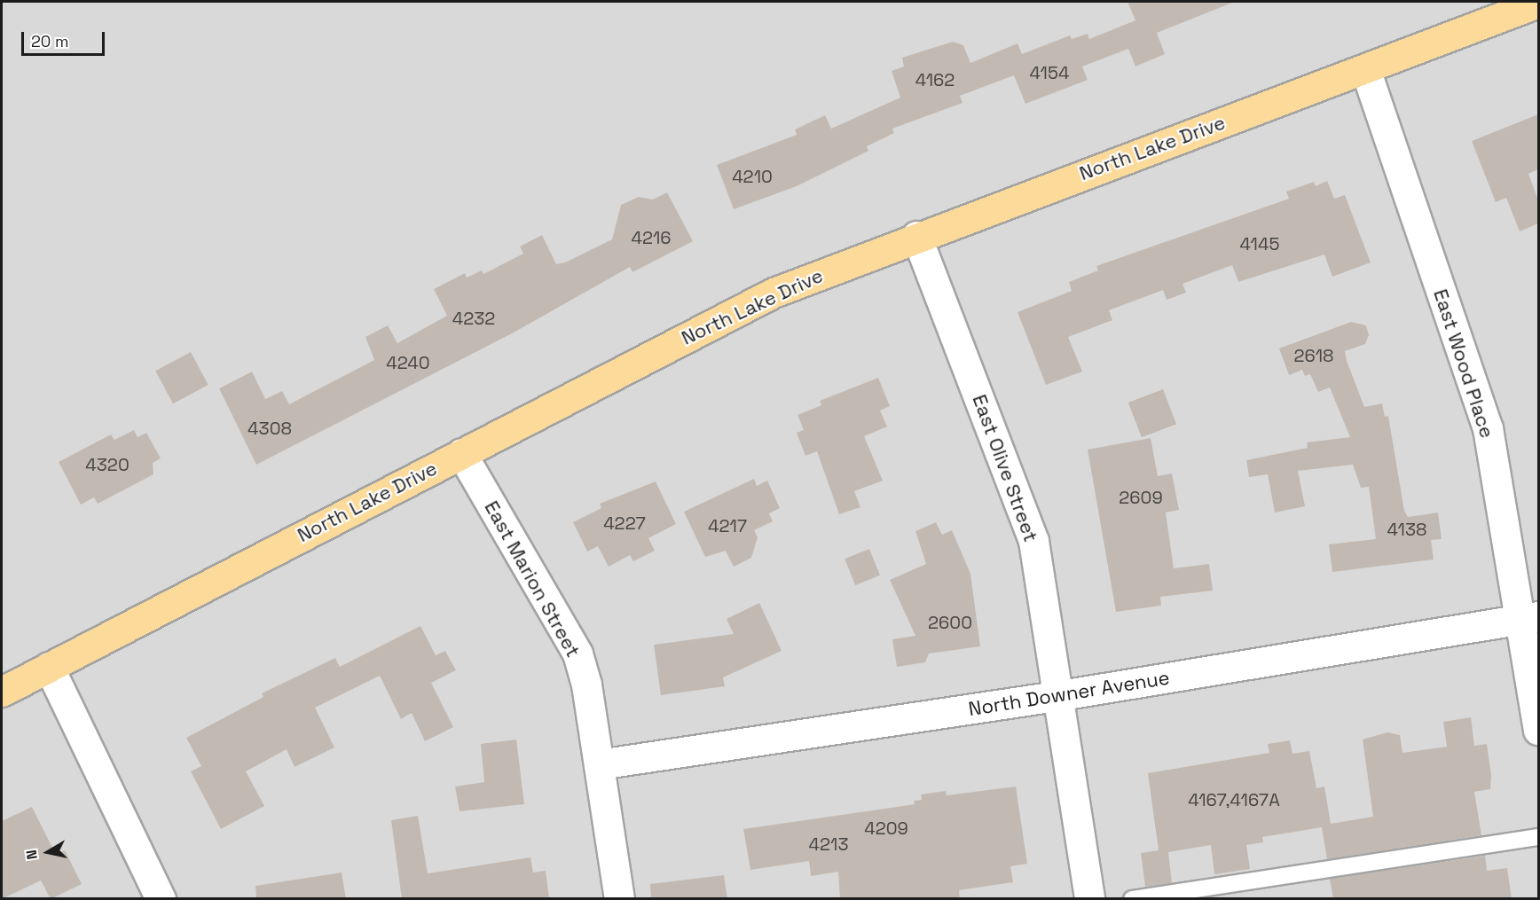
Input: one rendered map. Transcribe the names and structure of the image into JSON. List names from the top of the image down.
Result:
{
  "streets": {
    "main road": ["North Lake Drive"],
    "street": [
      "East Wood Place",
      "East Olive Street",
      "East Marion Street",
      "North Downer Avenue"
    ]
  },
  "crossings": [
    ["North Lake Drive", "East Wood Place"],
    ["North Lake Drive", "East Olive Street"],
    ["North Lake Drive", "East Marion Street"],
    ["East Wood Place", "North Downer Avenue"],
    ["East Olive Street", "North Downer Avenue"],
    ["East Marion Street", "North Downer Avenue"]
  ],
  "house_numbers": [
    "4154",
    "4162",
    "4210",
    "4216",
    "4145",
    "4232",
    "2618",
    "4240",
    "4308",
    "4320",
    "2609",
    "4227",
    "4217",
    "4138",
    "2600",
    "4167,4167A",
    "4209",
    "4213"
  ],
  "scale_bar": "20 m",
  "north": "left"
}
